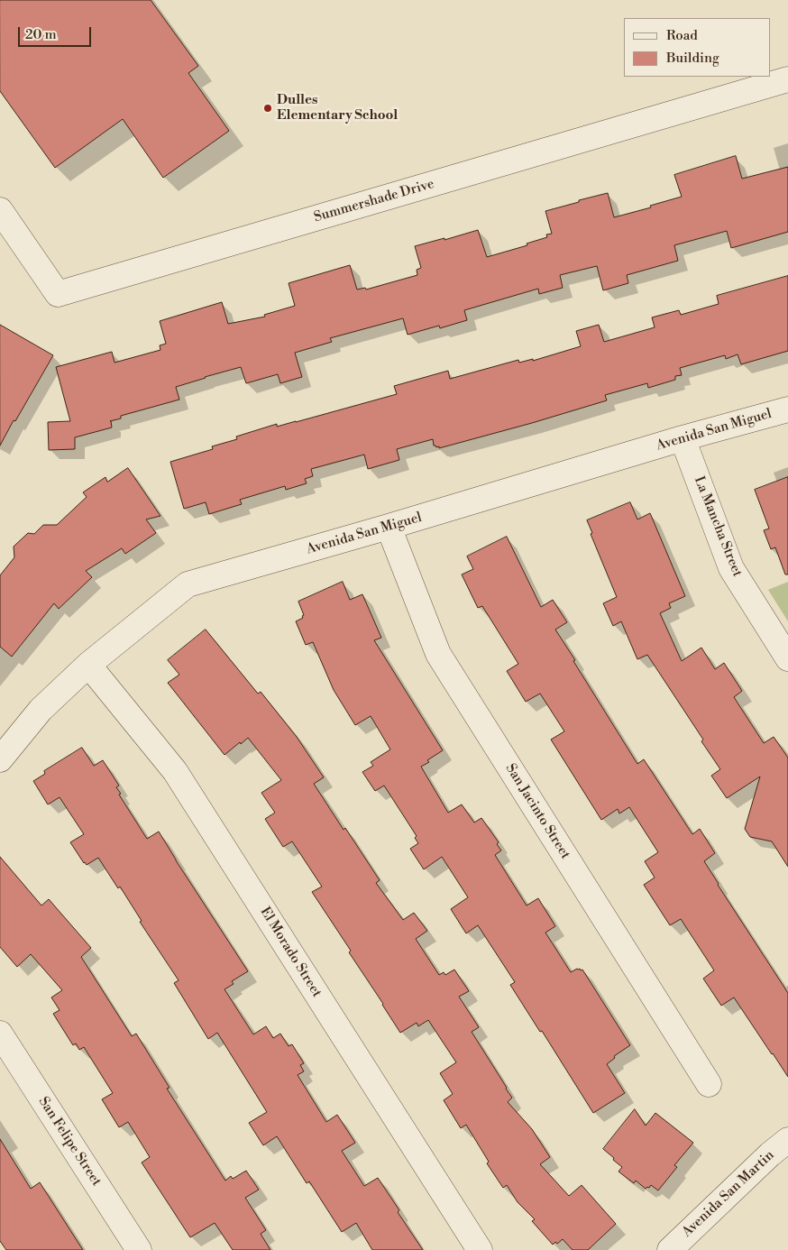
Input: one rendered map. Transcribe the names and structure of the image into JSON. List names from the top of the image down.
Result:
{
  "streets": {
    "street": [
      "Summershade Drive",
      "Avenida San Miguel",
      "La Mancha Street",
      "San Jacinto Street",
      "El Morado Street",
      "San Felipe Street",
      "Avenida San Martin"
    ]
  },
  "crossings": [
    ["Avenida San Miguel", "La Mancha Street"],
    ["Avenida San Miguel", "San Jacinto Street"],
    ["Avenida San Miguel", "El Morado Street"]
  ],
  "places": ["Dulles Elementary School"],
  "legend": ["Road", "Building"],
  "scale_bar": "20 m"
}
